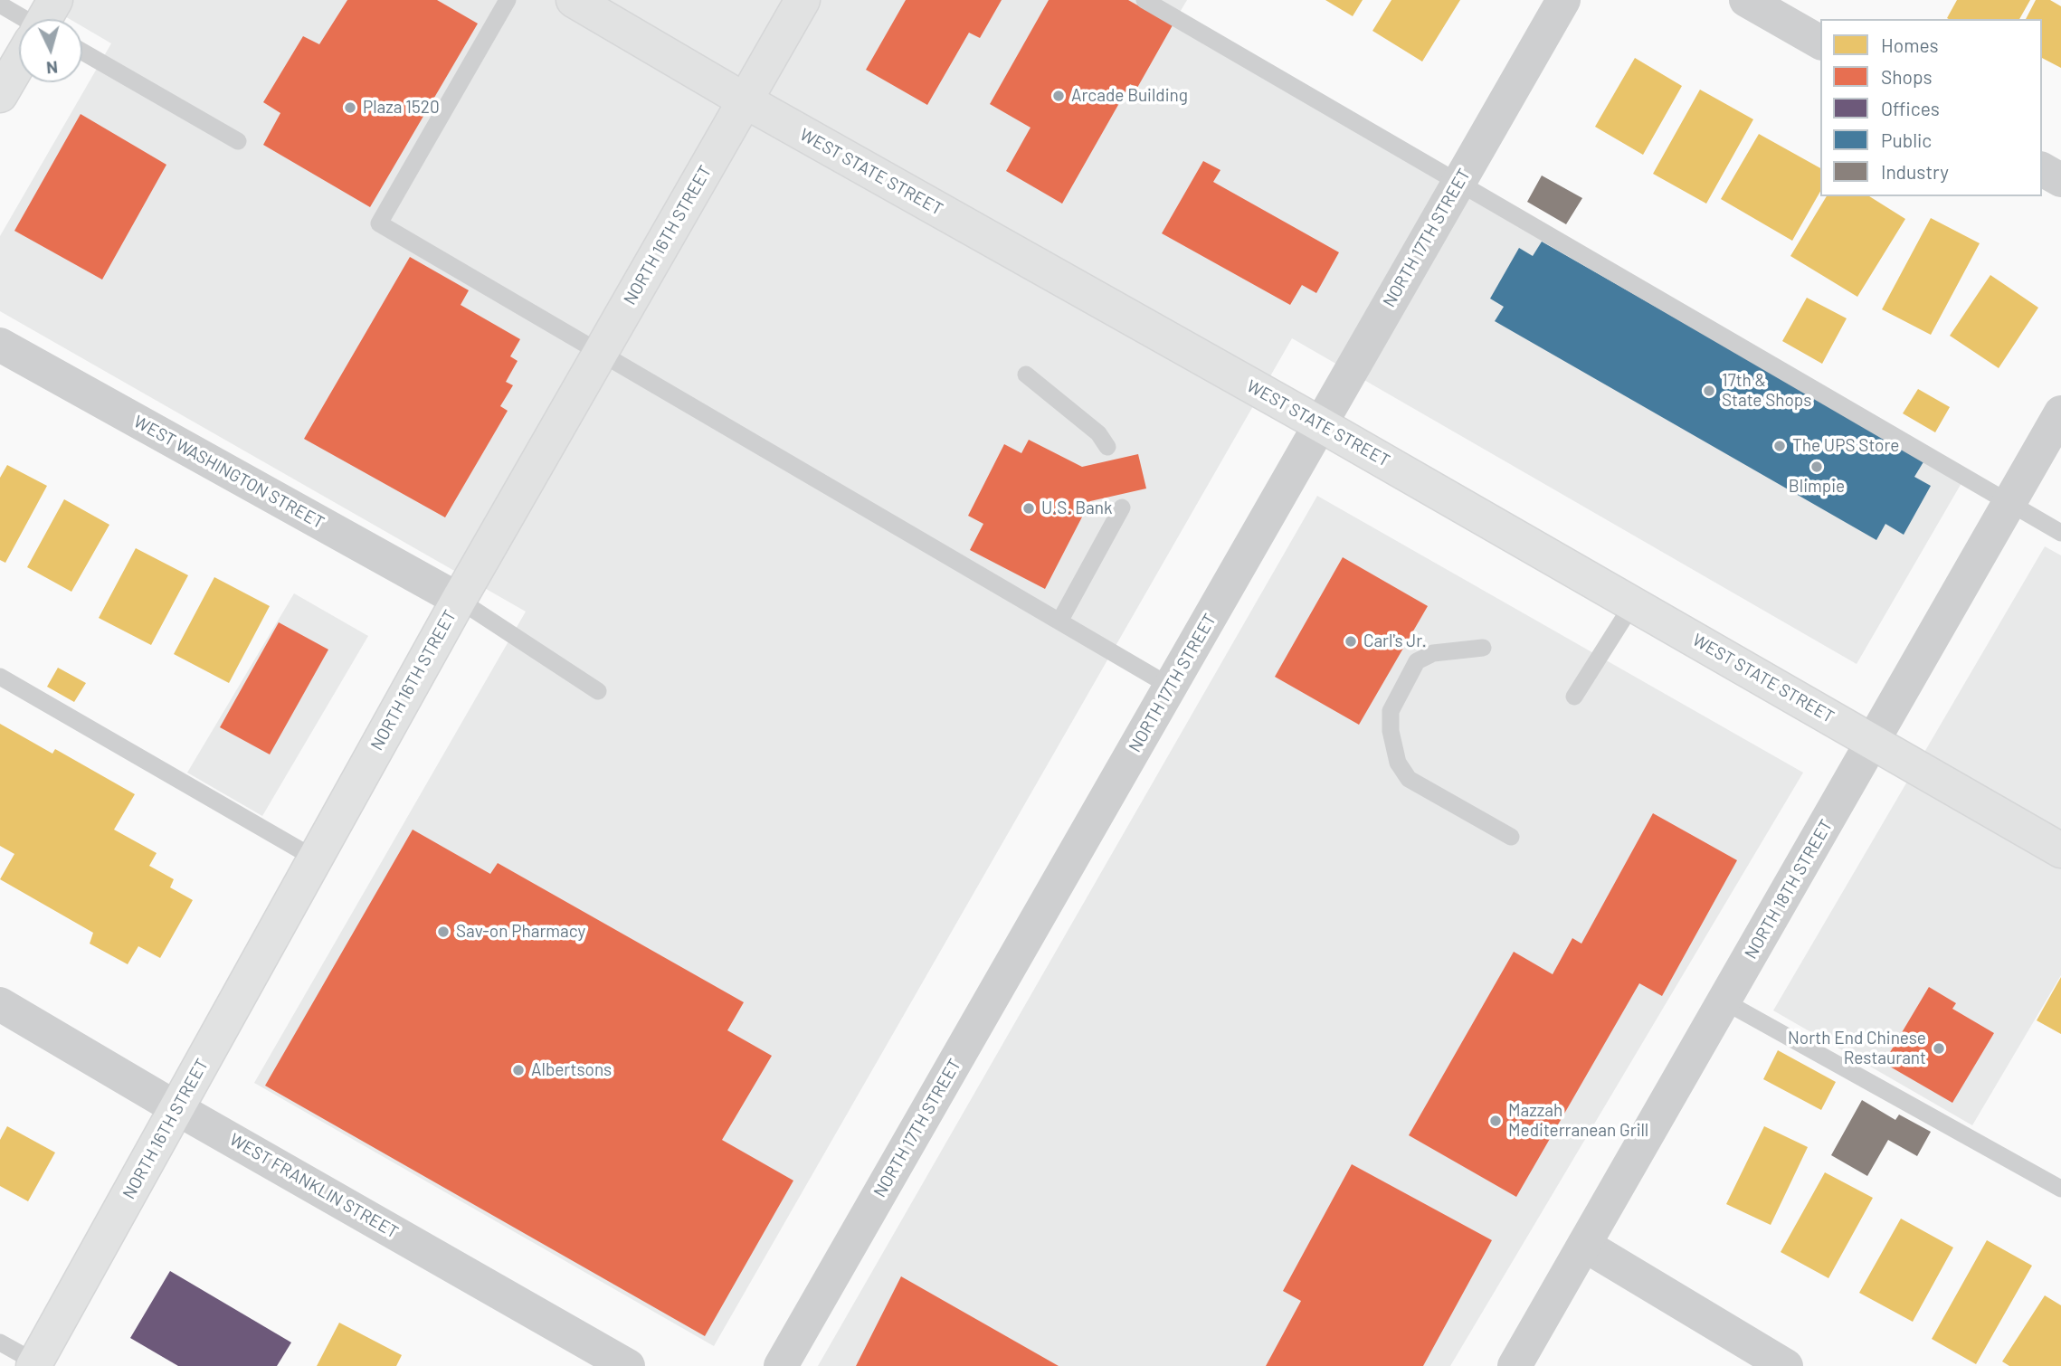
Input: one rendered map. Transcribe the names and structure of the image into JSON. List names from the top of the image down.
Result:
{
  "streets": {
    "main road": ["WEST STATE STREET", "NORTH 16TH STREET"],
    "street": [
      "NORTH 17TH STREET",
      "WEST WASHINGTON STREET",
      "NORTH 18TH STREET",
      "WEST FRANKLIN STREET"
    ]
  },
  "crossings": [
    ["WEST STATE STREET", "NORTH 16TH STREET"],
    ["WEST STATE STREET", "NORTH 17TH STREET"],
    ["WEST STATE STREET", "NORTH 18TH STREET"],
    ["NORTH 16TH STREET", "WEST WASHINGTON STREET"],
    ["NORTH 16TH STREET", "WEST FRANKLIN STREET"]
  ],
  "places": [
    "Arcade Building",
    "Plaza 1520",
    "17th & State Shops",
    "The UPS Store",
    "Blimpie",
    "U.S. Bank",
    "Carl's Jr.",
    "Sav-on Pharmacy",
    "North End Chinese Restaurant",
    "Albertsons",
    "Mazzah Mediterranean Grill"
  ],
  "legend": [
    "Homes",
    "Shops",
    "Offices",
    "Public",
    "Industry"
  ],
  "north": "bottom"
}
